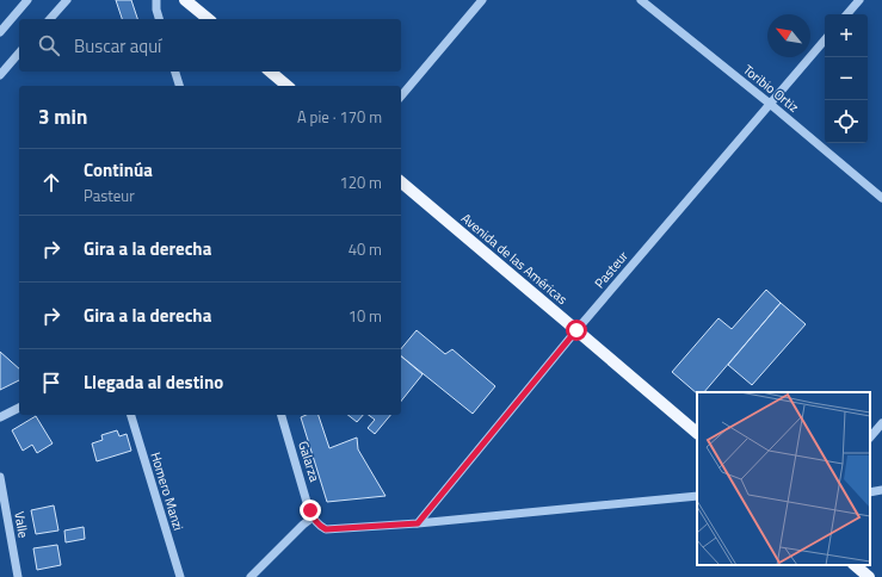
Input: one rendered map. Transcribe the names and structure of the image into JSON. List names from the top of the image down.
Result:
{
  "streets": {
    "main road": ["Avenida de las Américas"],
    "street": [
      "Toribio Ortiz",
      "Pasteur",
      "Galarza",
      "Homero Manzi",
      "Valle"
    ]
  },
  "crossings": [
    ["Toribio Ortiz", "Pasteur"],
    ["Avenida de las Américas", "Pasteur"]
  ],
  "north": "top left",
  "page": {
    "map_buttons": ["+", "−"],
    "search": "Buscar aquí",
    "heading": ["3 min", "A pie · 170 m"],
    "list": [
      ["Continúa", "Pasteur", "120 m"],
      ["Gira a la derecha", "40 m"],
      ["Gira a la derecha", "10 m"],
      "Llegada al destino"
    ]
  }
}
